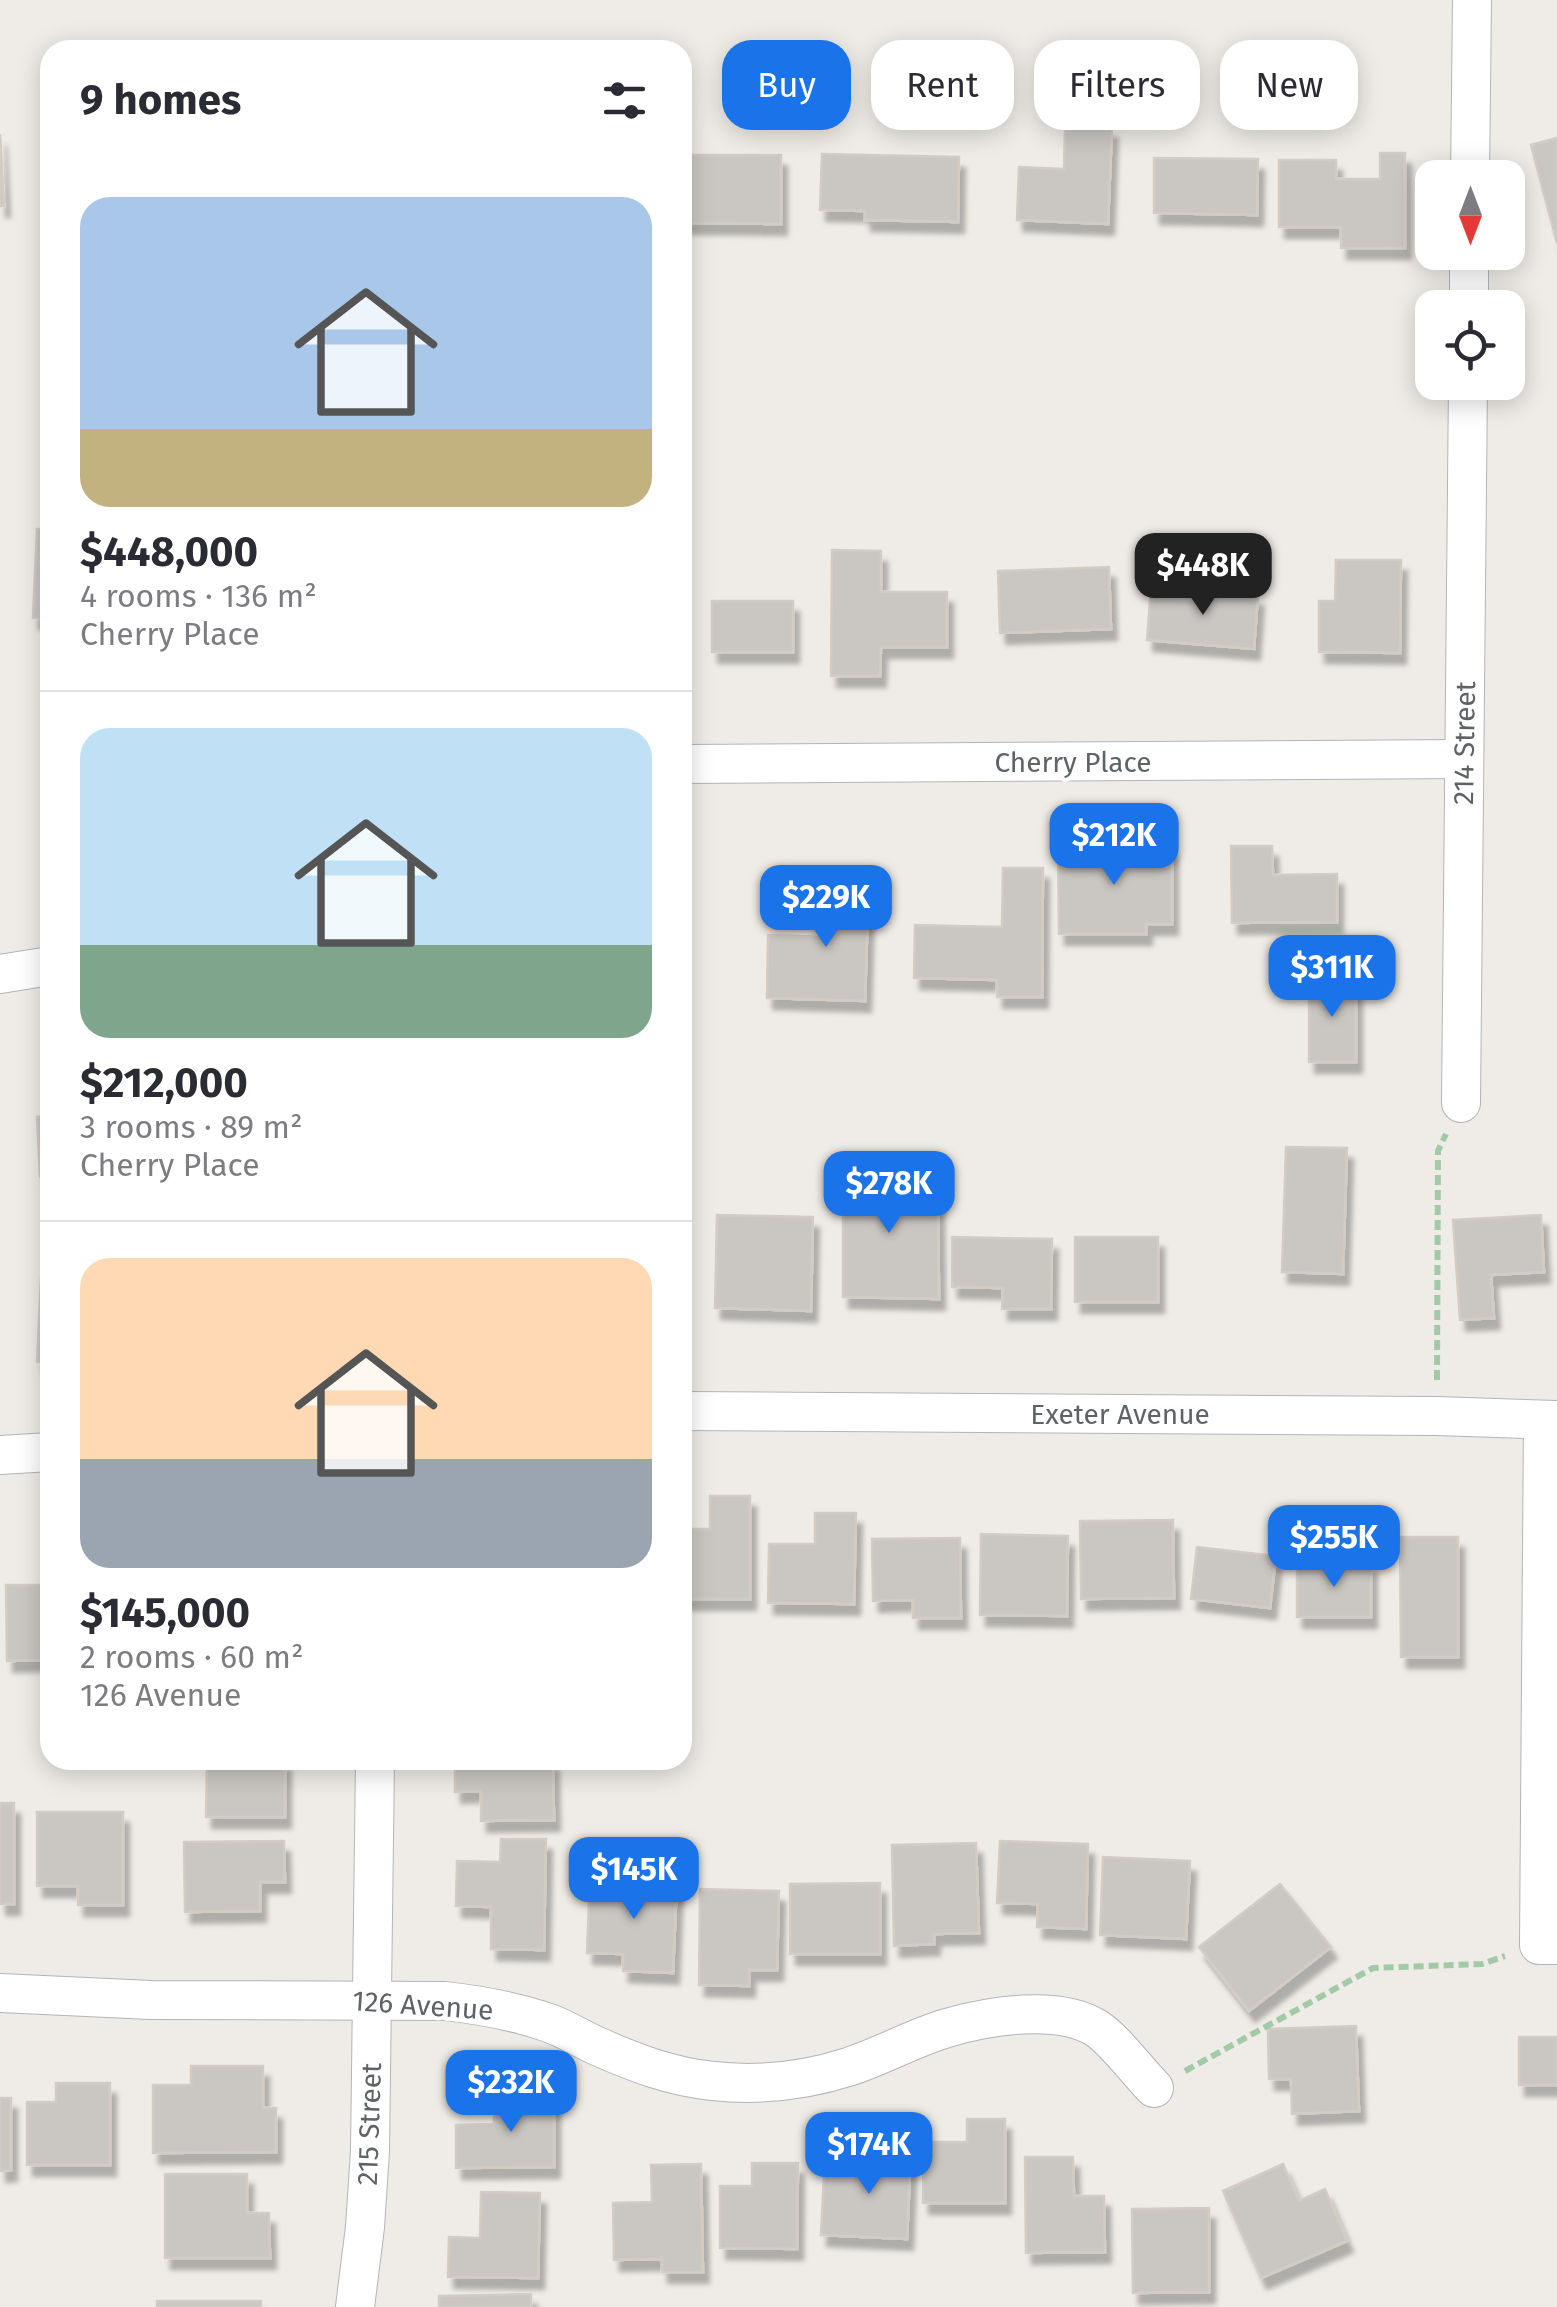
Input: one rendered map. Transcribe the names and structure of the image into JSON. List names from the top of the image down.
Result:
{
  "streets": {
    "street": [
      "214 Street",
      "Cherry Place",
      "Exeter Avenue",
      "126 Avenue",
      "215 Street"
    ]
  },
  "crossings": [
    ["214 Street", "Cherry Place"],
    ["126 Avenue", "215 Street"]
  ],
  "north": "bottom",
  "page": {
    "chip": [
      "Buy",
      "Rent",
      "Filters",
      "New"
    ],
    "heading": "9 homes",
    "list": [
      {
        "name": "$448,000",
        "note": "4 rooms · 136 m² · Cherry Place"
      },
      {
        "name": "$212,000",
        "note": "3 rooms · 89 m² · Cherry Place"
      },
      {
        "name": "$145,000",
        "note": "2 rooms · 60 m² · 126 Avenue"
      }
    ],
    "price": [
      "$448K",
      "$212K",
      "$229K",
      "$311K",
      "$278K",
      "$255K",
      "$145K",
      "$232K",
      "$174K"
    ]
  }
}
